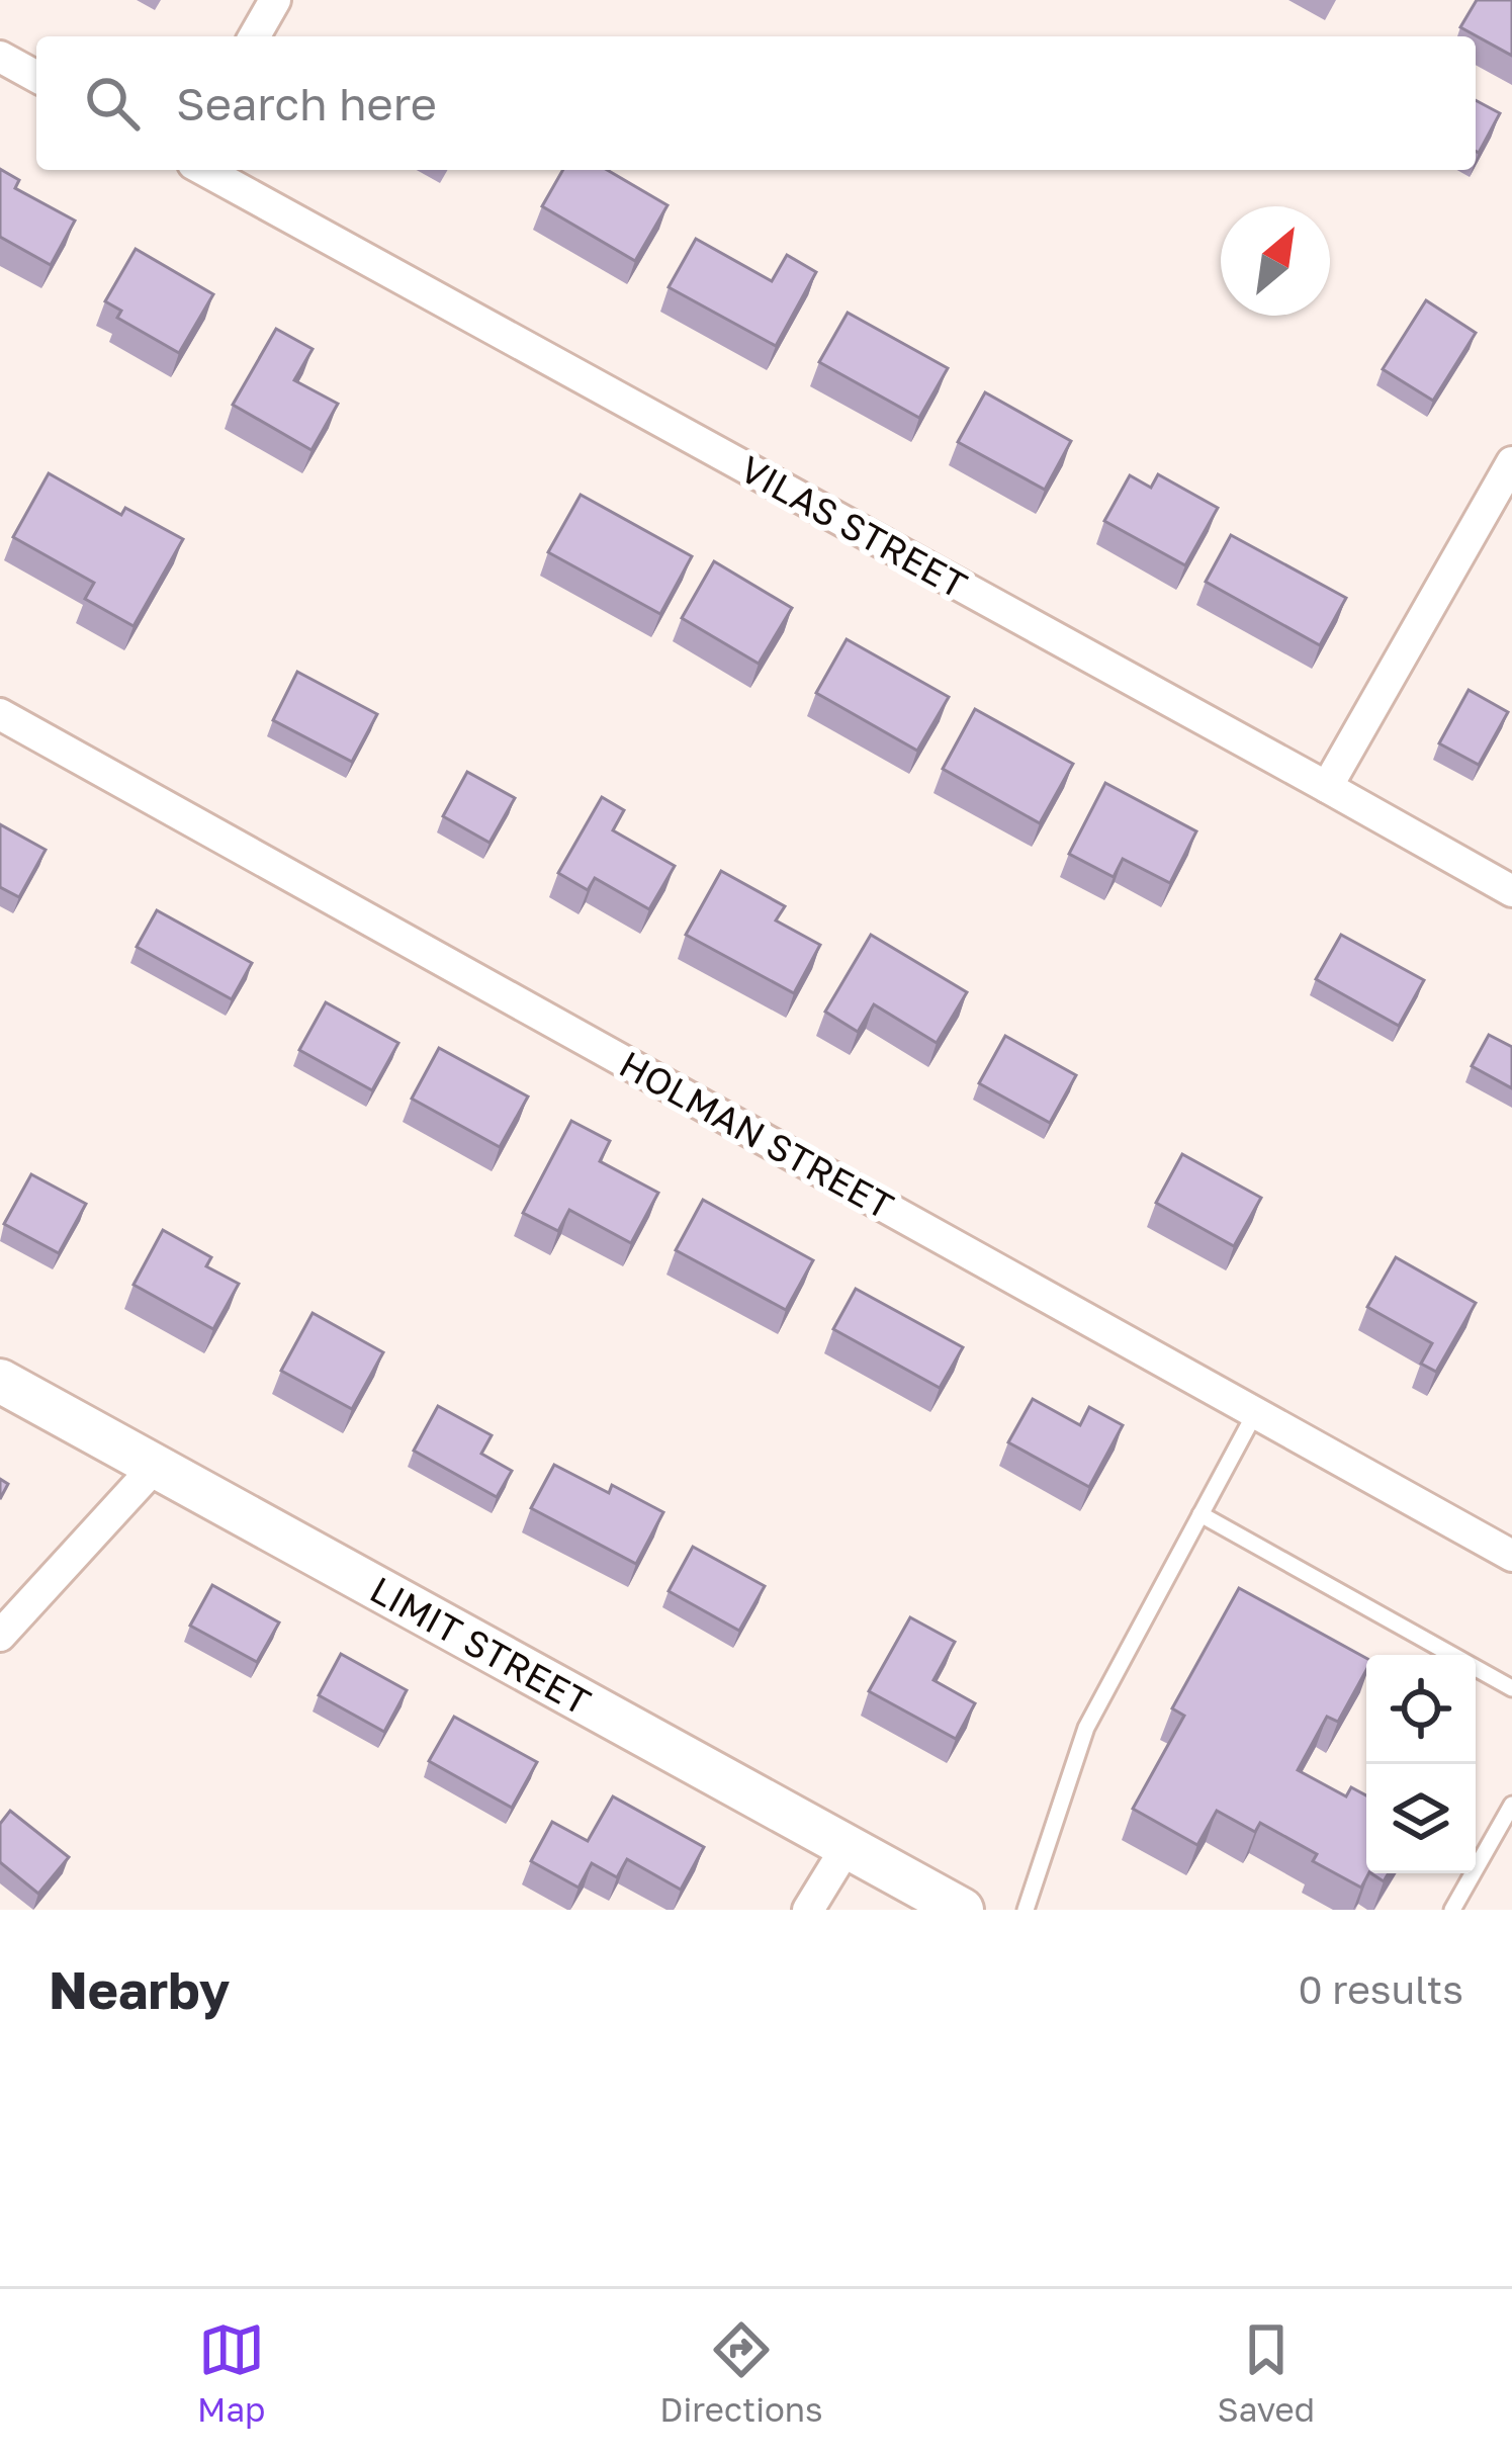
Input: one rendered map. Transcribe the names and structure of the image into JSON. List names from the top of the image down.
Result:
{
  "streets": {
    "street": ["VILAS STREET", "HOLMAN STREET", "LIMIT STREET"]
  },
  "north": "top right",
  "page": {
    "search": "Search here",
    "heading": ["Nearby", "0 results"],
    "nav": ["Map", "Directions", "Saved"]
  }
}
